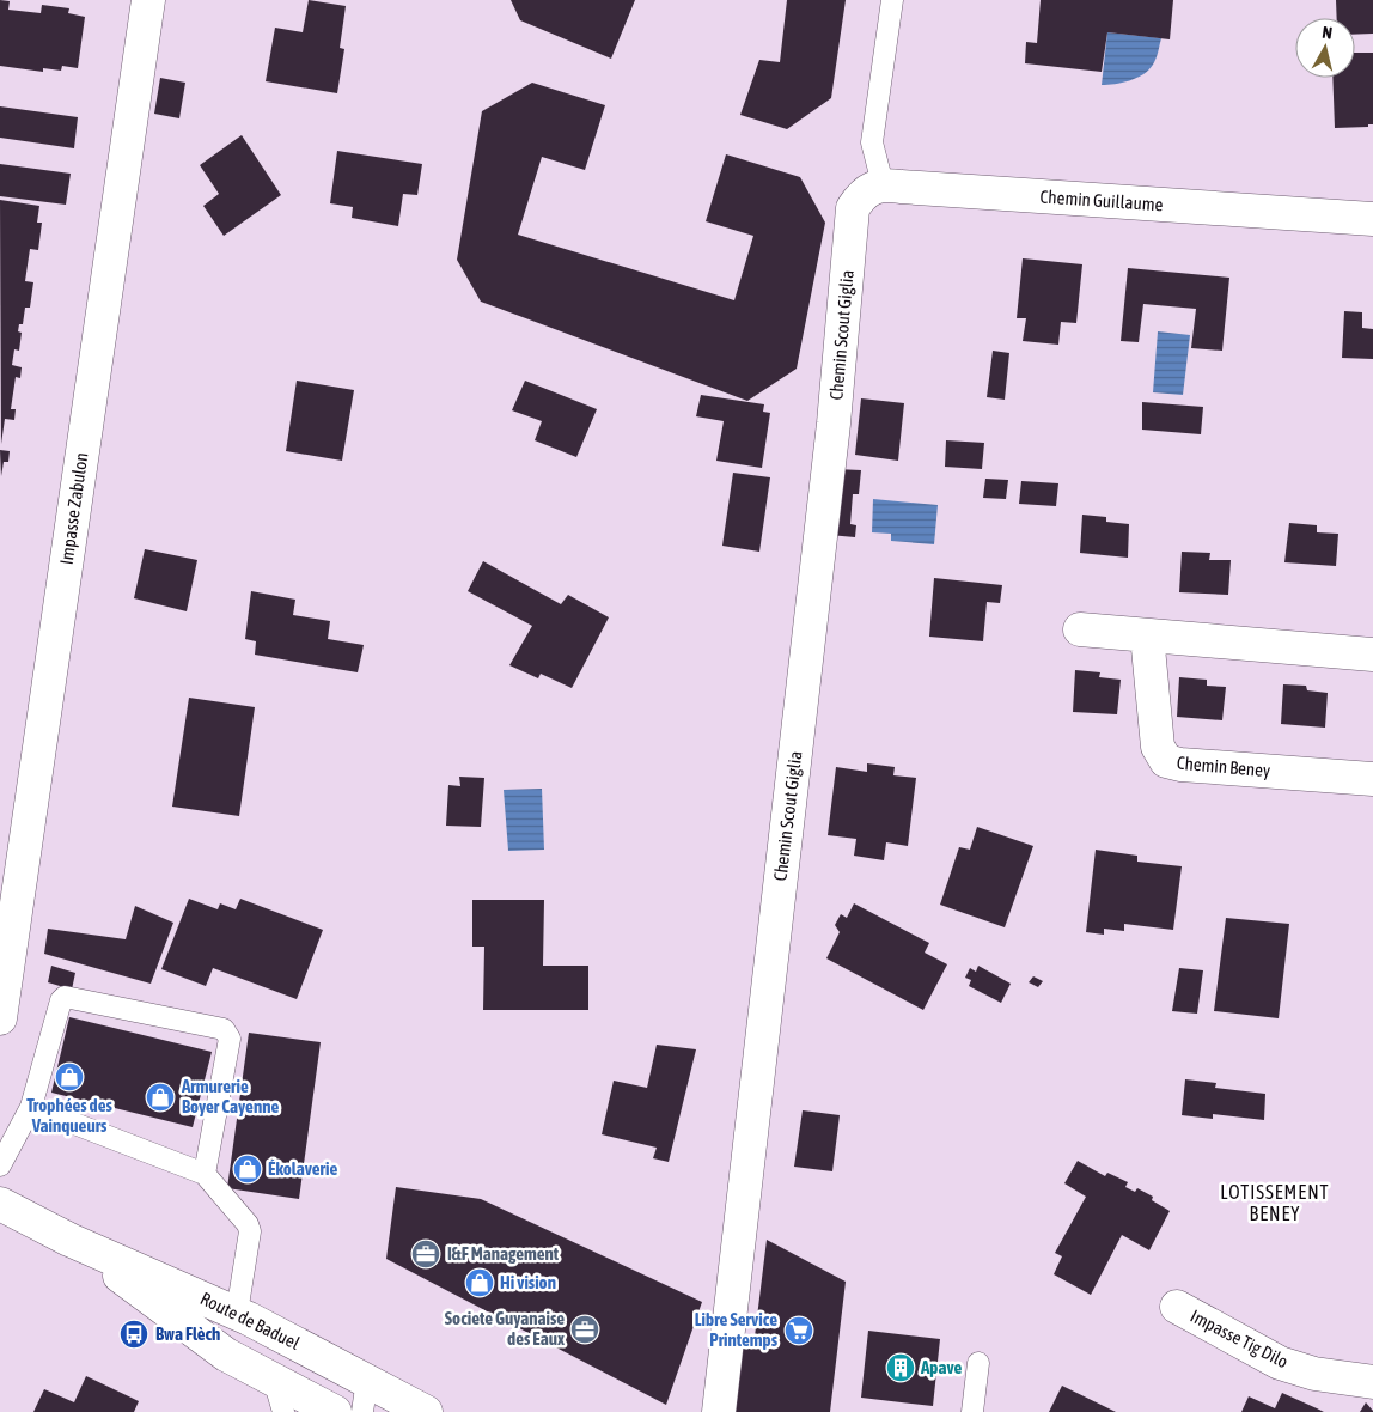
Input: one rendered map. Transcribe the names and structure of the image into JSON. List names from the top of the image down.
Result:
{
  "streets": {
    "street": [
      "Chemin Guillaume",
      "Chemin Scout Giglia",
      "Impasse Zabulon",
      "Chemin Beney",
      "Route de Baduel",
      "Impasse Tig Dilo"
    ]
  },
  "crossings": [
    ["Chemin Guillaume", "Chemin Scout Giglia"]
  ],
  "districts": ["LOTISSEMENT BENEY"],
  "places": {
    "shop": [
      "Trophées des Vainqueurs",
      "Armurerie Boyer Cayenne",
      "Ékolaverie",
      "Hi vision"
    ],
    "office": ["I&F Management", "Societe Guyanaise des Eaux"],
    "supermarket": ["Libre Service Printemps"],
    "bus stop": ["Bwa Flèch"],
    "building": ["Apave"]
  },
  "north": "top"
}
